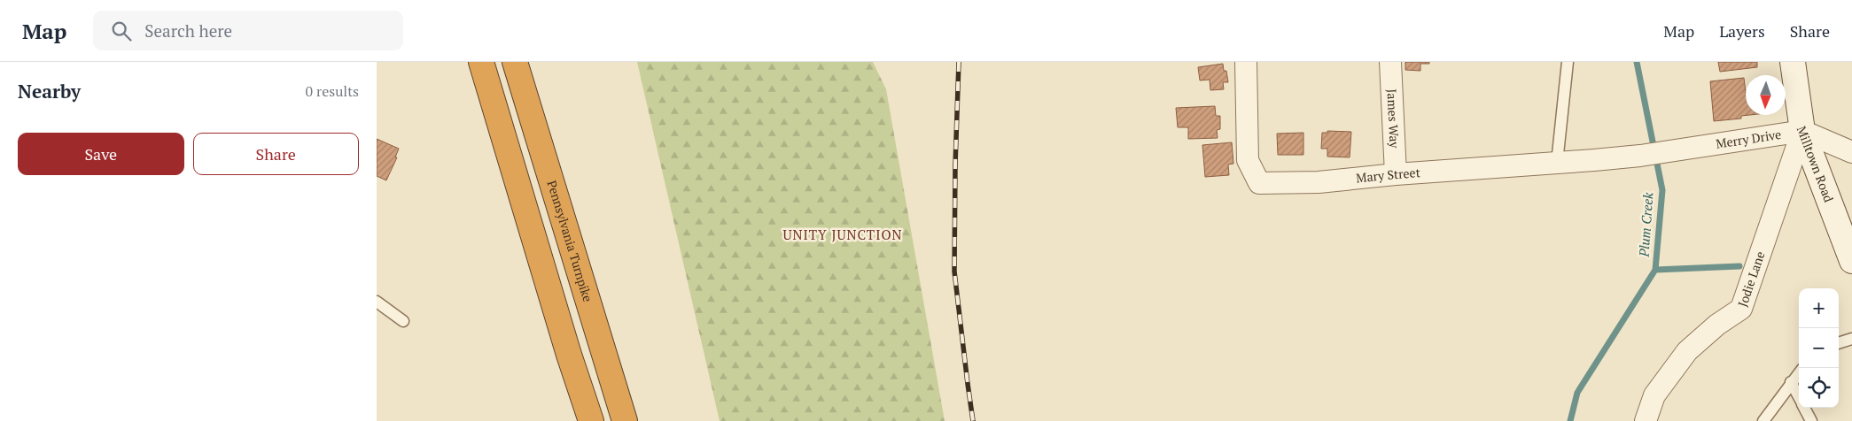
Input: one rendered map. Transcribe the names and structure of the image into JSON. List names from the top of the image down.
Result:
{
  "streets": {
    "highway": ["Pennsylvania Turnpike"],
    "street": [
      "James Way",
      "Merry Drive",
      "Milltown Road",
      "Mary Street",
      "Jodie Lane"
    ]
  },
  "crossings": [
    ["James Way", "Mary Street"],
    ["Merry Drive", "Milltown Road"],
    ["Merry Drive", "Mary Street"],
    ["Merry Drive", "Jodie Lane"],
    ["Milltown Road", "Jodie Lane"]
  ],
  "districts": ["UNITY JUNCTION"],
  "water": ["Plum Creek"],
  "north": "bottom",
  "page": {
    "header": "Map",
    "search": "Search here",
    "nav": ["Map", "Layers", "Share"],
    "heading": ["Nearby", "0 results"],
    "buttons": ["Save", "Share"],
    "map_buttons": ["+", "−"]
  }
}
